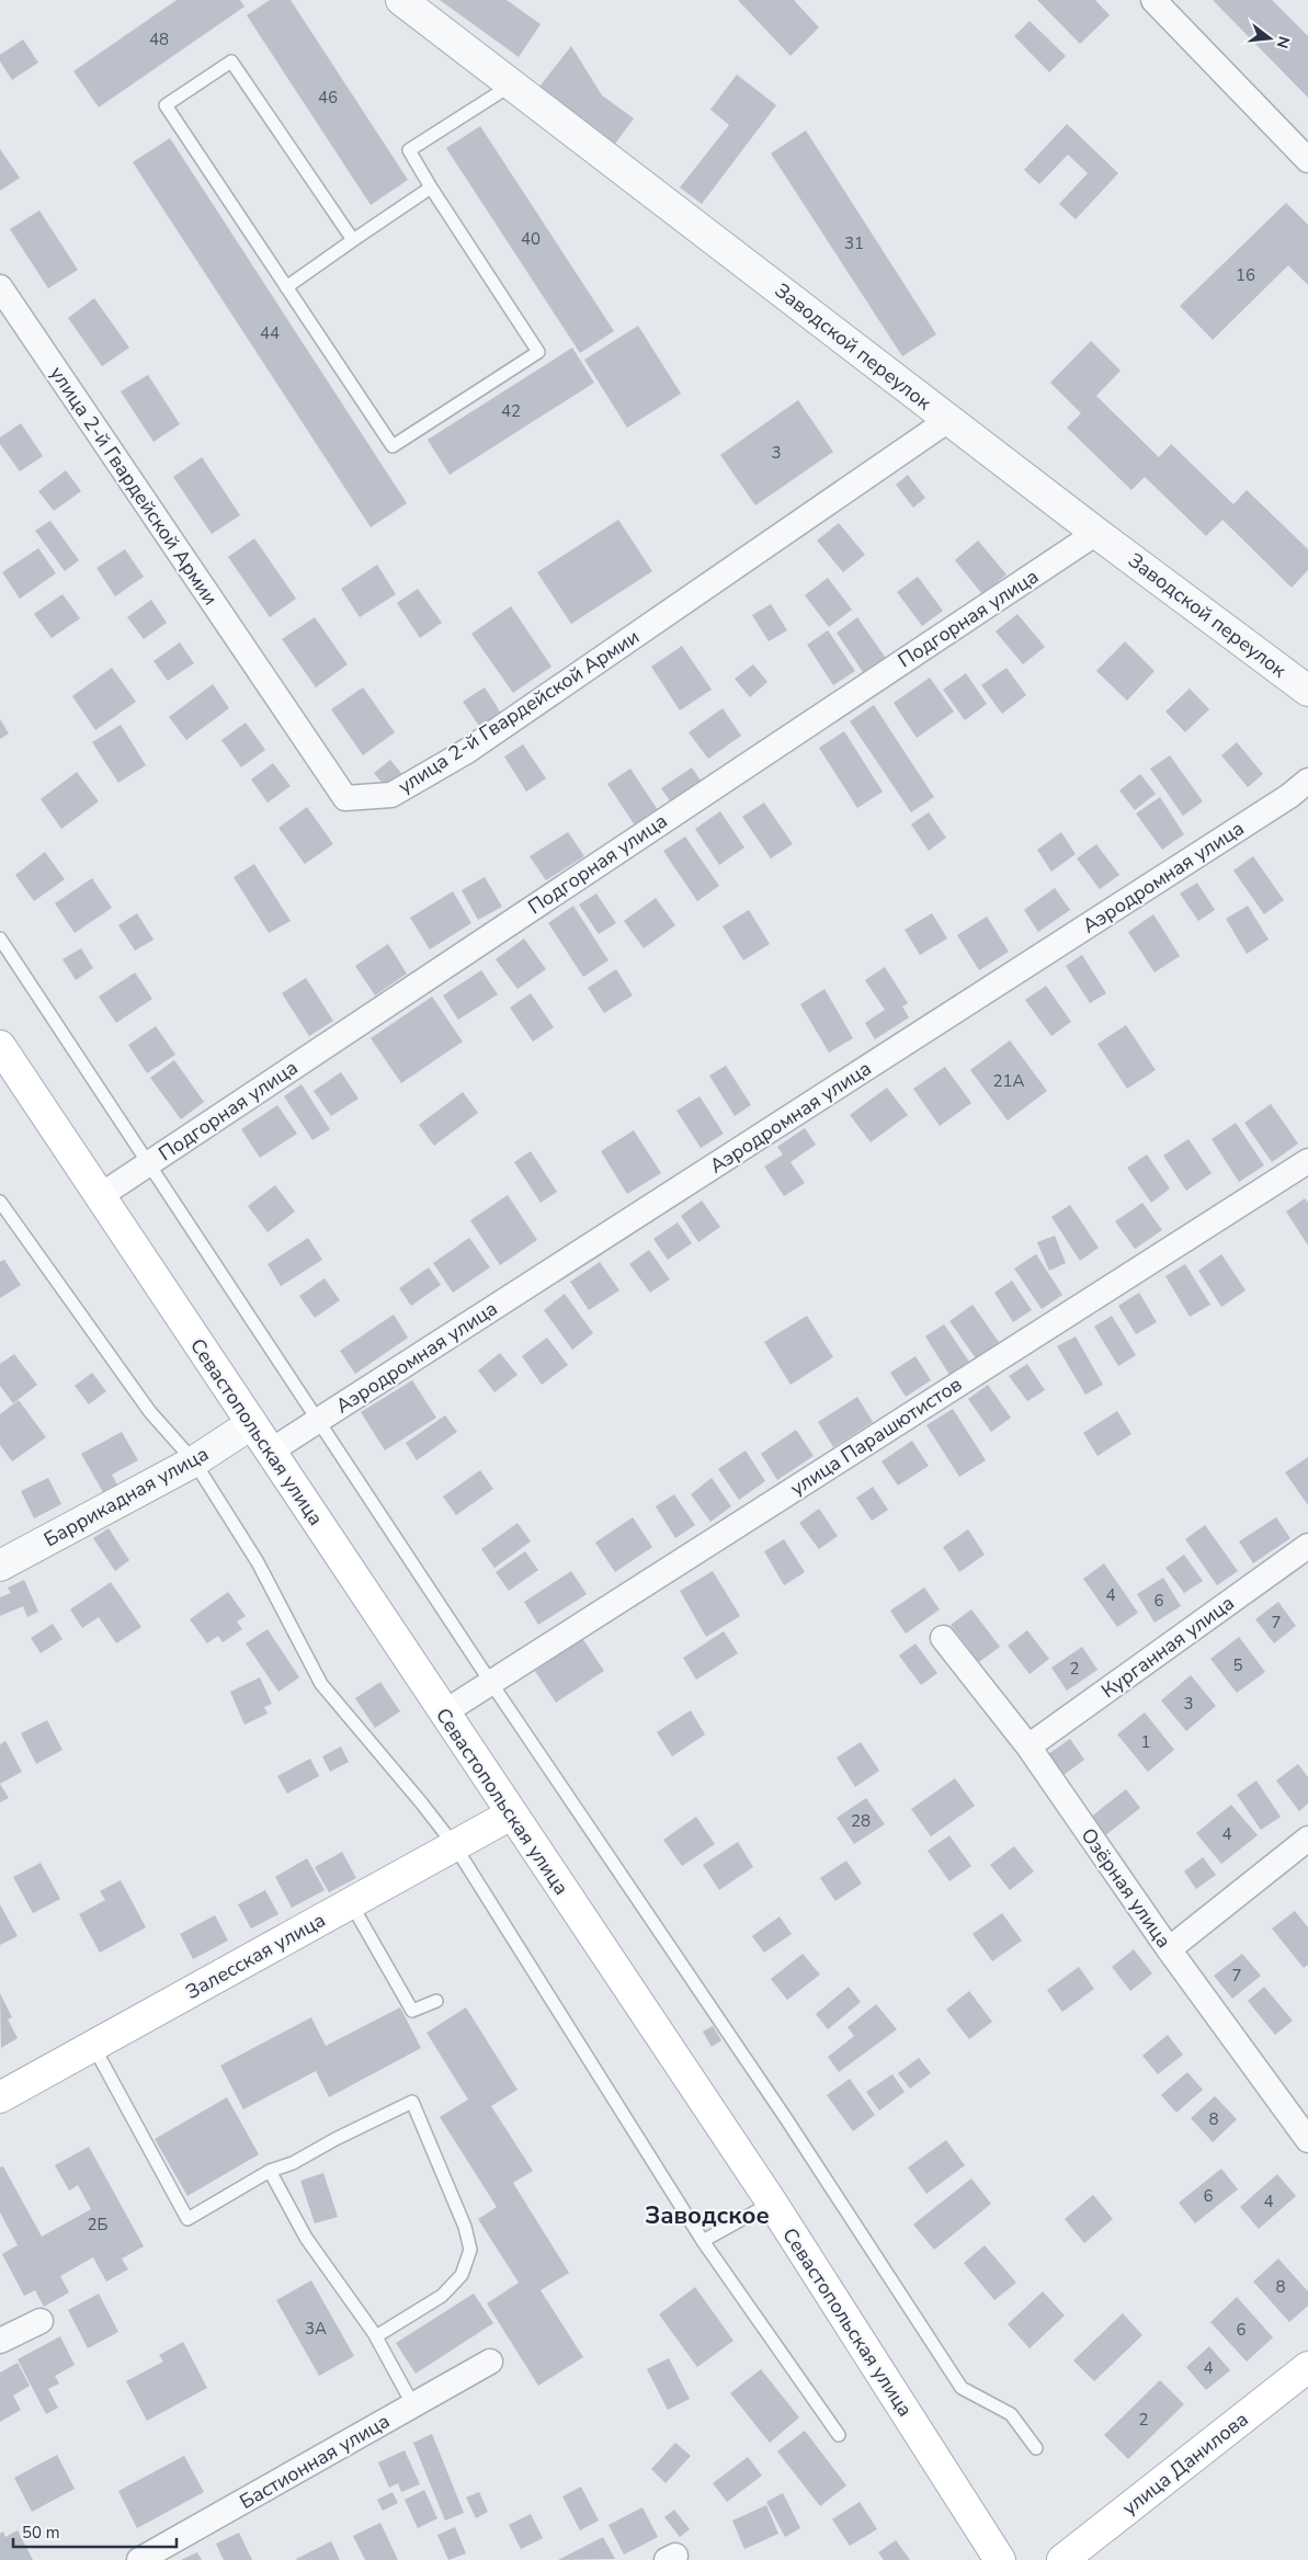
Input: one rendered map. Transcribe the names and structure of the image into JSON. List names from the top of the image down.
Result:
{
  "streets": {
    "main road": ["Севастопольская улица", "Залесская улица", "улица Данилова"],
    "street": [
      "Заводской переулок",
      "улица 2-й Гвардейской Армии",
      "Подгорная улица",
      "Аэродромная улица",
      "улица Парашютистов",
      "Баррикадная улица",
      "Курганная улица",
      "Озёрная улица",
      "Бастионная улица"
    ]
  },
  "crossings": [
    ["Заводской переулок", "улица 2-й Гвардейской Армии"],
    ["Заводской переулок", "Подгорная улица"],
    ["Подгорная улица", "Севастопольская улица"],
    ["Аэродромная улица", "Севастопольская улица"],
    ["Севастопольская улица", "улица Парашютистов"],
    ["Севастопольская улица", "Баррикадная улица"],
    ["Севастопольская улица", "Залесская улица"],
    ["Курганная улица", "Озёрная улица"]
  ],
  "districts": ["Заводское"],
  "house_numbers": [
    "48",
    "46",
    "40",
    "31",
    "16",
    "44",
    "42",
    "3",
    "21А",
    "4",
    "6",
    "7",
    "5",
    "2",
    "3",
    "1",
    "28",
    "4",
    "7",
    "8",
    "6",
    "4",
    "2Б",
    "8",
    "3А",
    "6",
    "4",
    "2"
  ],
  "scale_bar": "50 m",
  "north": "right"
}
